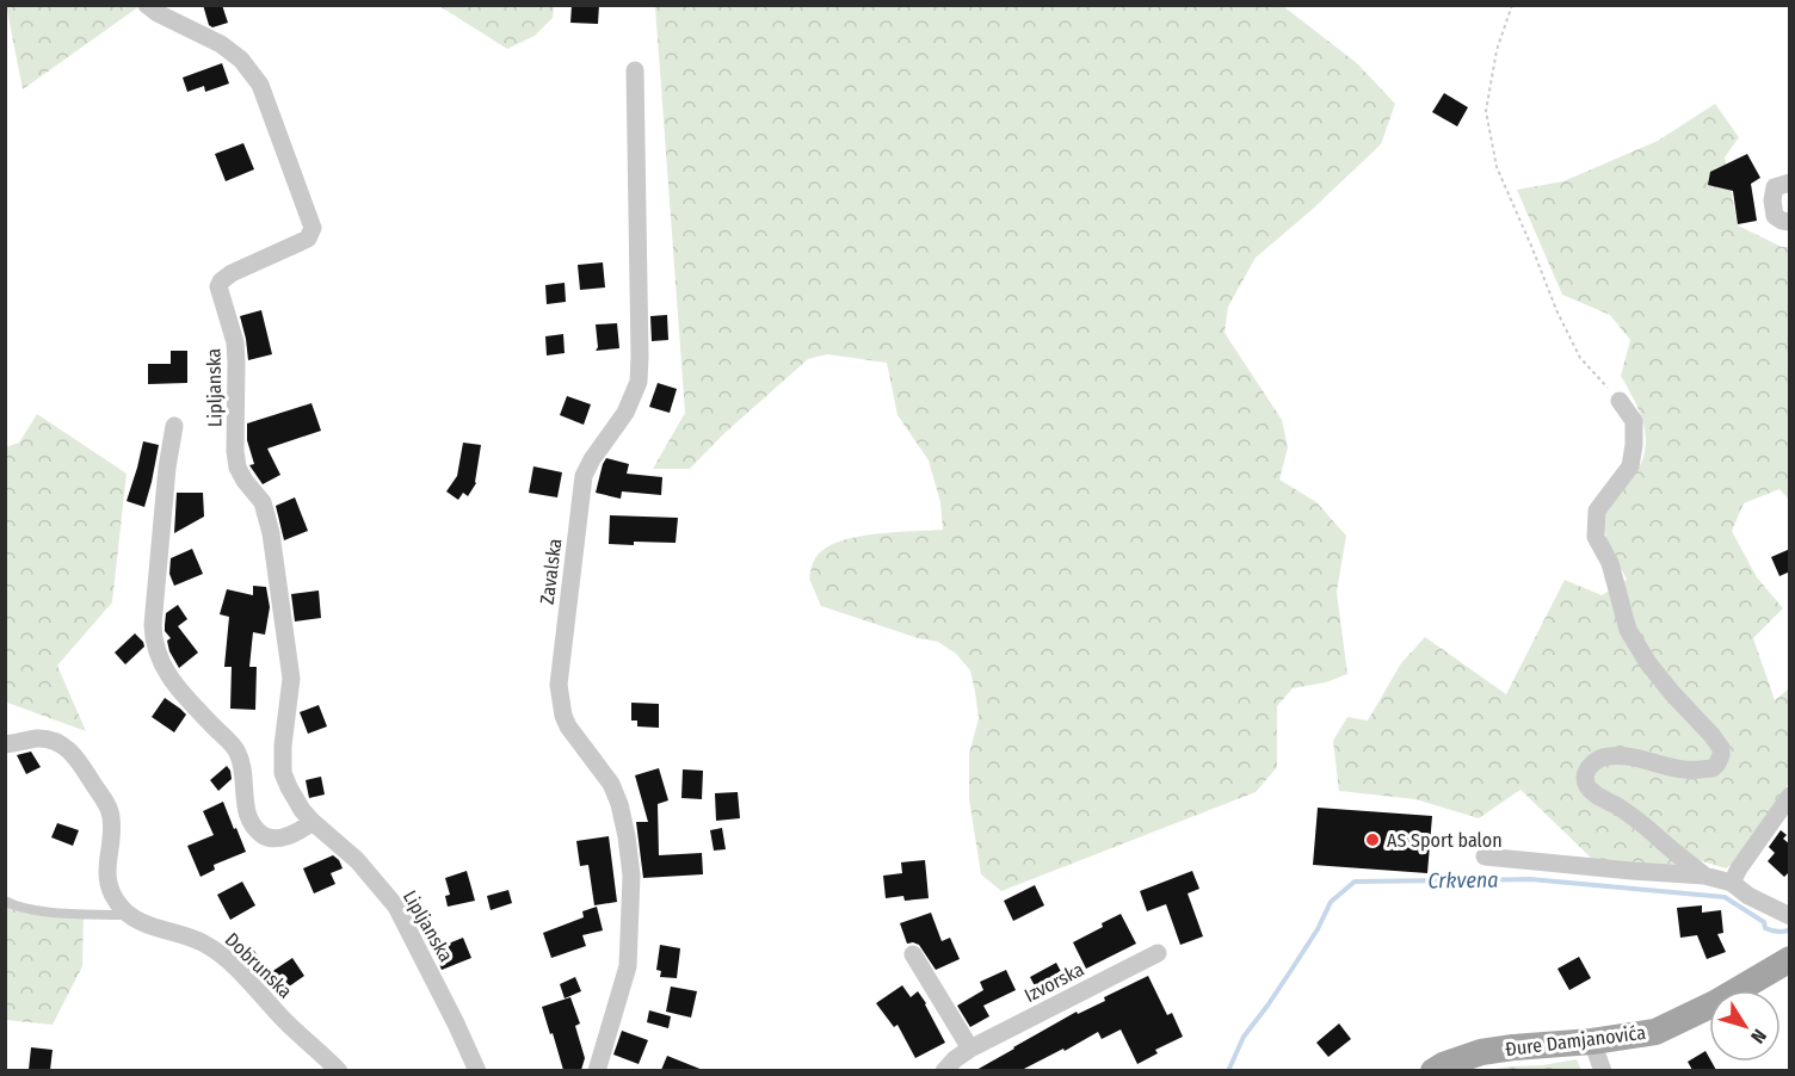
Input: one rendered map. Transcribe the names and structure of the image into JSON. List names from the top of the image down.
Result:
{
  "streets": {
    "main road": ["Đure Damjanovića"],
    "street": [
      "Lipljanska",
      "Zavalska",
      "Dobrunska",
      "Izvorska"
    ]
  },
  "water": ["Crkvena"],
  "places": ["AS Sport balon"],
  "north": "bottom right"
}
